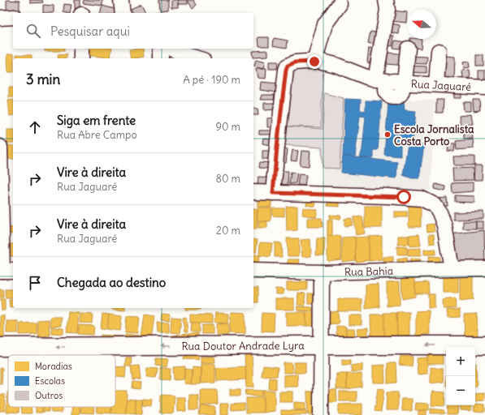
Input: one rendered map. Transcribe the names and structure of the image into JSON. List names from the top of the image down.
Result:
{
  "streets": {
    "main road": ["Rua Doutor Andrade Lyra"],
    "street": ["Rua Jaguaré", "Rua Bahia"]
  },
  "one_way": ["Rua Doutor Andrade Lyra"],
  "places": ["Escola Jornalista Costa Porto"],
  "legend": ["Moradias", "Escolas", "Outros"],
  "north": "left",
  "page": {
    "search": "Pesquisar aqui",
    "heading": ["3 min", "A pé · 190 m"],
    "list": [
      ["Siga em frente", "Rua Abre Campo", "90 m"],
      ["Vire à direita", "Rua Jaguaré", "80 m"],
      ["Vire à direita", "Rua Jaguaré", "20 m"],
      "Chegada ao destino"
    ],
    "map_buttons": ["+", "−"]
  }
}
